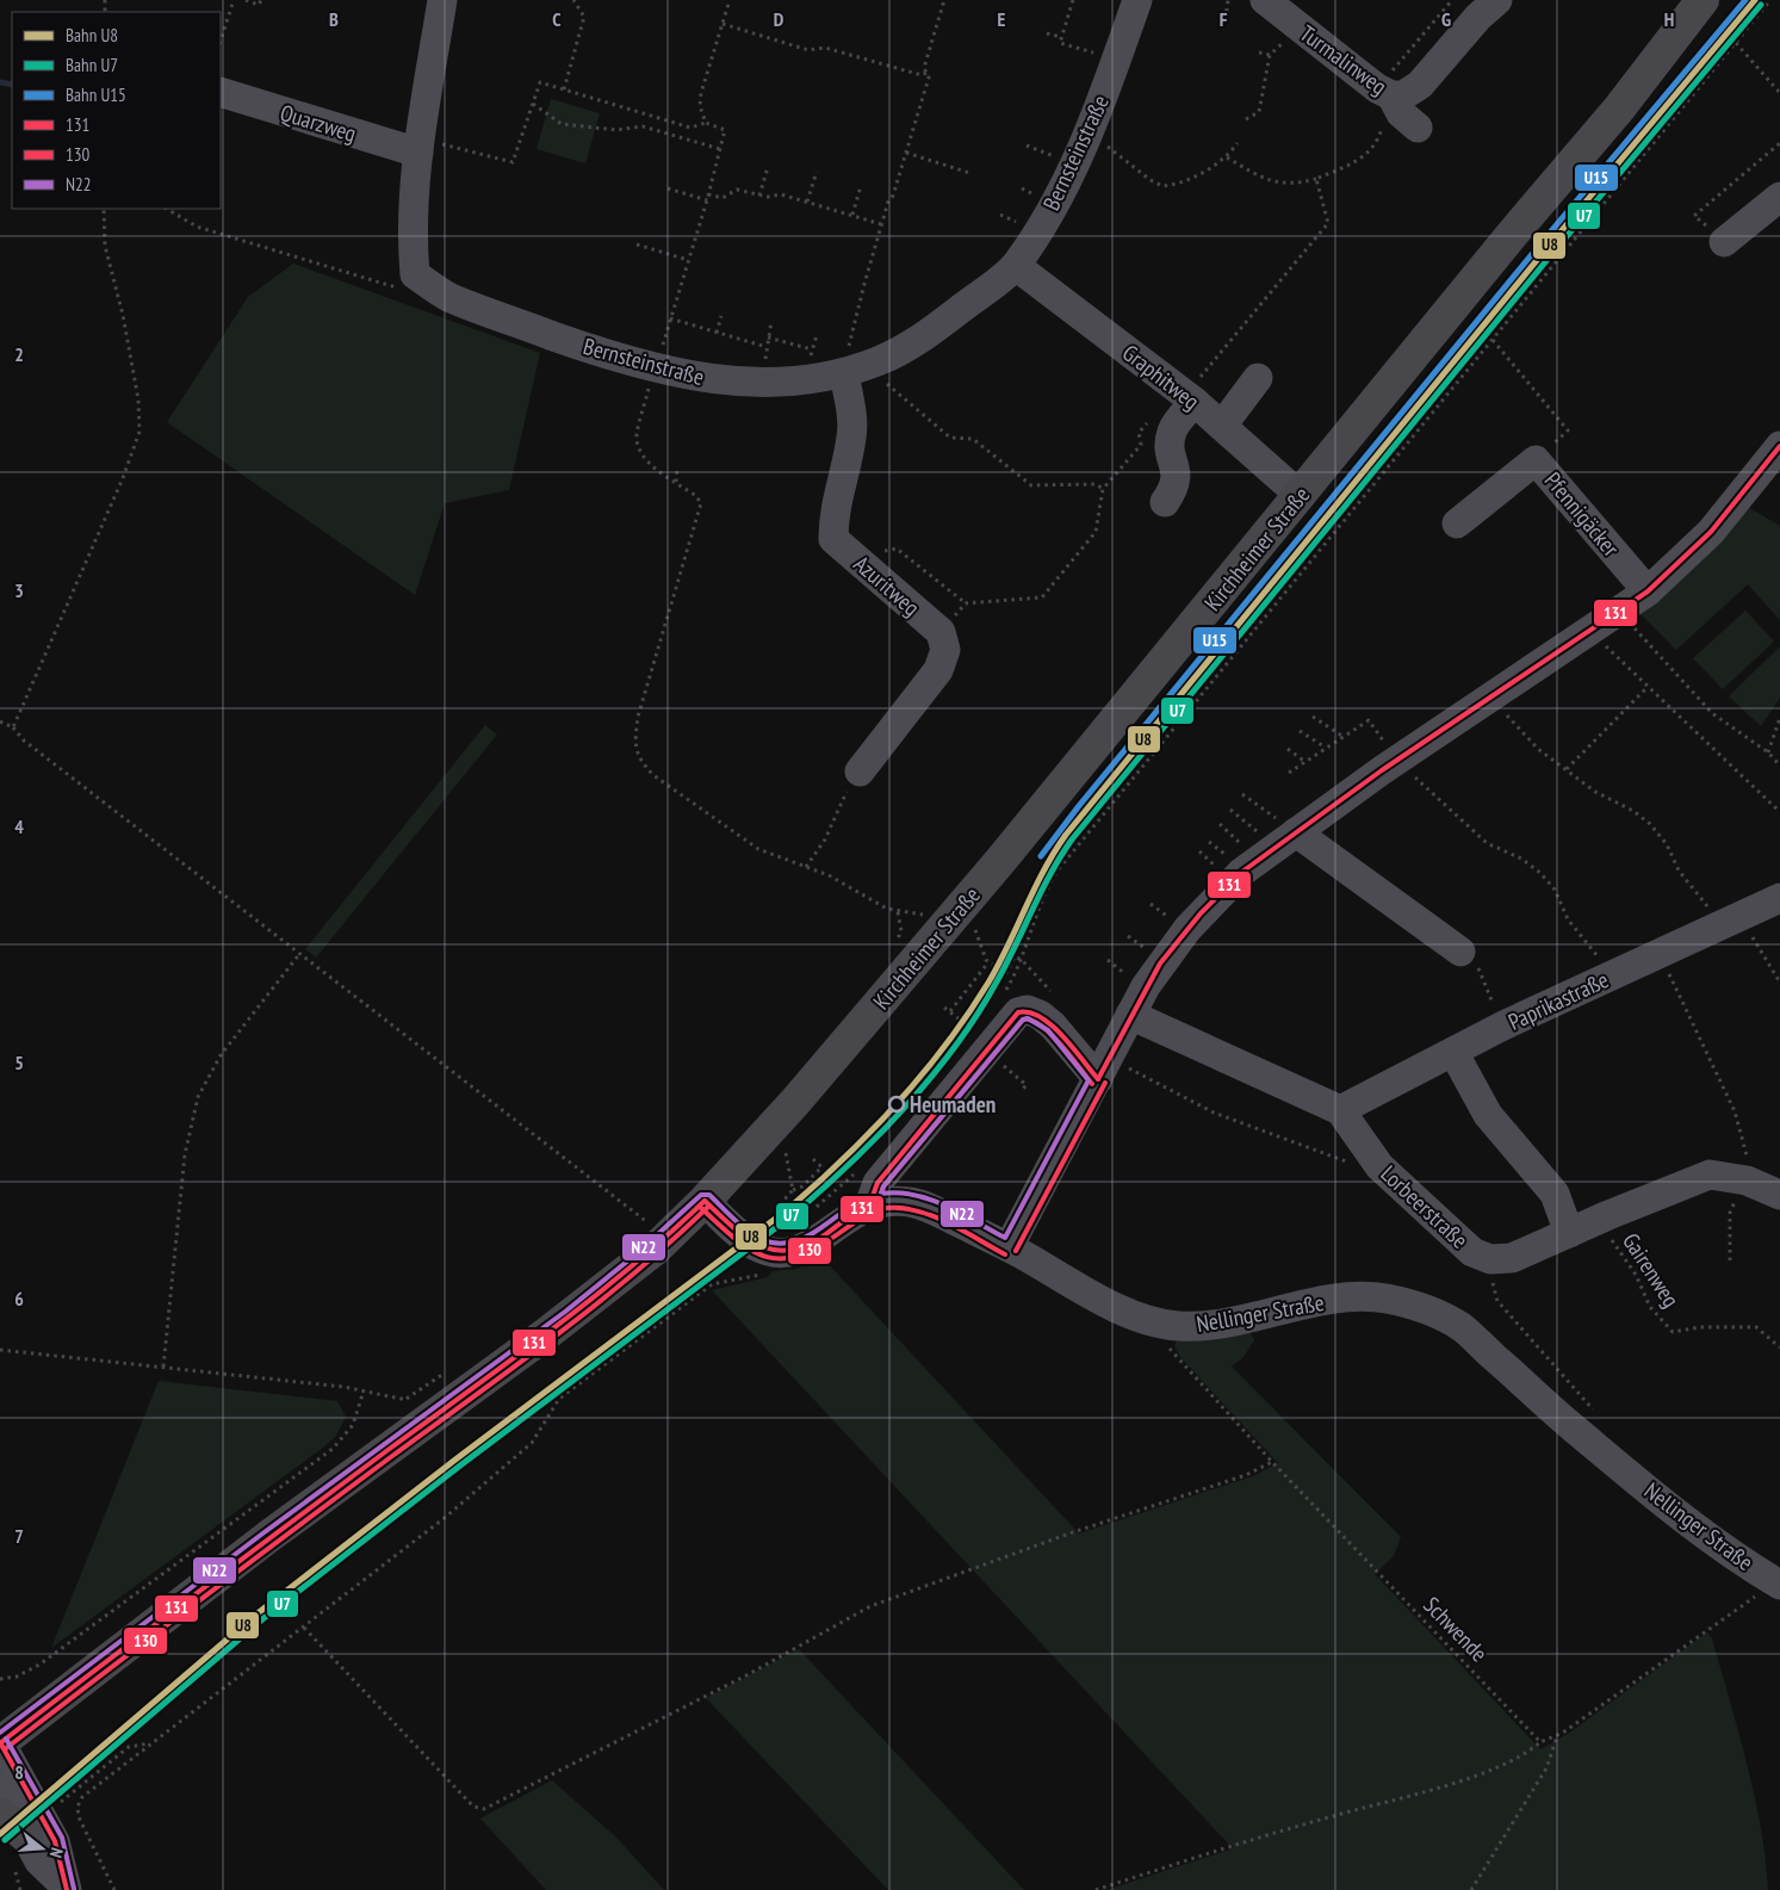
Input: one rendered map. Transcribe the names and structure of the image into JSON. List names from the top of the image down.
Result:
{
  "streets": {
    "main road": ["Kirchheimer Straße"],
    "street": [
      "Turmalinweg",
      "Quarzweg",
      "Bernsteinstraße",
      "Graphitweg",
      "Pfennigäcker",
      "Azuritweg",
      "Paprikastraße",
      "Lorbeerstraße",
      "Nellinger Straße"
    ],
    "path": ["Gairenweg", "Schwende"]
  },
  "crossings": [
    ["Bernsteinstraße", "Graphitweg"],
    ["Bernsteinstraße", "Azuritweg"],
    ["Graphitweg", "Kirchheimer Straße"],
    ["Paprikastraße", "Lorbeerstraße"],
    ["Lorbeerstraße", "Gairenweg"],
    ["Nellinger Straße", "Schwende"]
  ],
  "places": ["Heumaden"],
  "lines": [
    "rail line U8",
    "rail line U15",
    "rail line U7",
    "transit line 131",
    "transit line N22",
    "transit line 130"
  ],
  "legend": [
    "Bahn U8",
    "Bahn U7",
    "Bahn U15",
    "131",
    "130",
    "N22"
  ],
  "north": "right",
  "grid": {
    "columns": [
      "B",
      "C",
      "D",
      "E",
      "F",
      "G",
      "H"
    ],
    "rows": [
      "2",
      "3",
      "4",
      "5",
      "6",
      "7",
      "8"
    ]
  }
}
